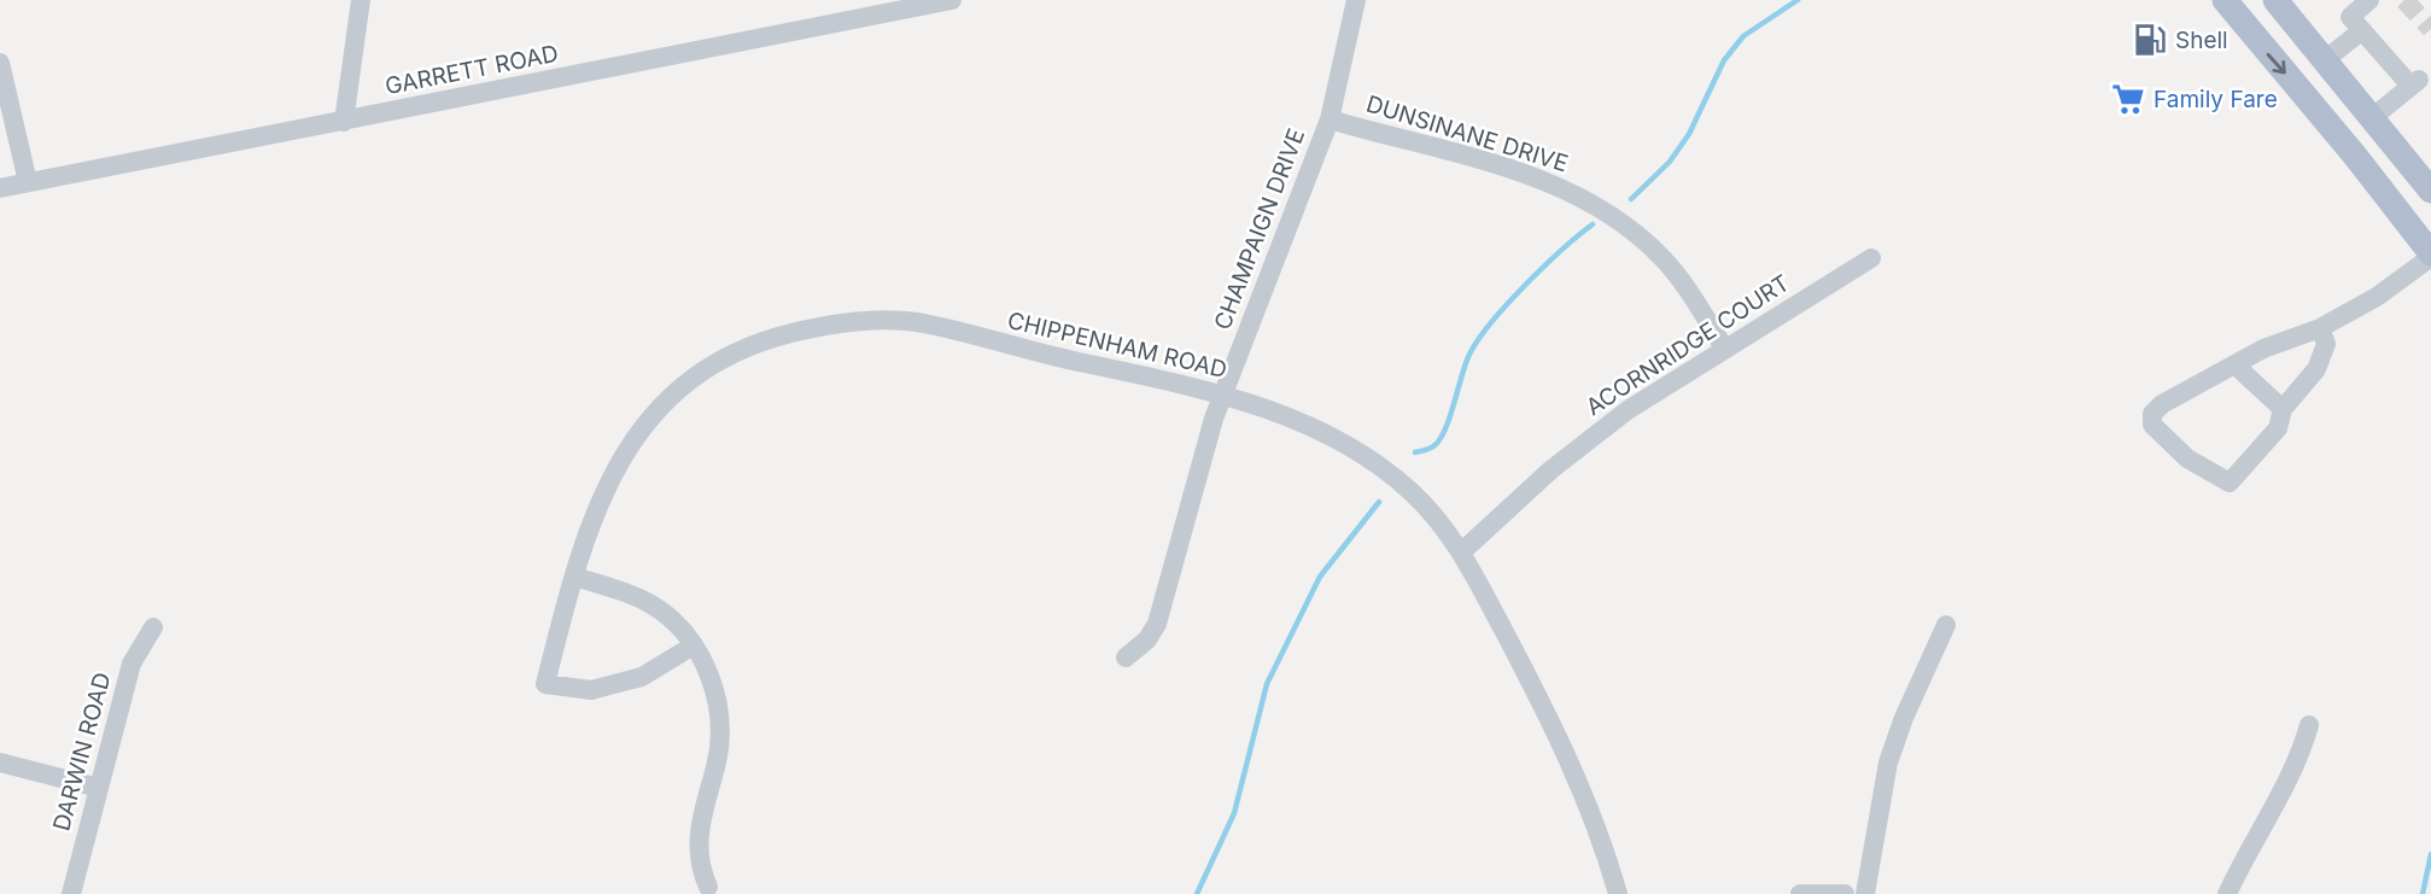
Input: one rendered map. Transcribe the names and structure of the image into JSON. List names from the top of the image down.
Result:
{
  "streets": {
    "street": [
      "GARRETT ROAD",
      "DUNSINANE DRIVE",
      "CHAMPAIGN DRIVE",
      "CHIPPENHAM ROAD",
      "ACORNRIDGE COURT",
      "DARWIN ROAD"
    ]
  },
  "crossings": [
    ["DUNSINANE DRIVE", "CHAMPAIGN DRIVE"],
    ["DUNSINANE DRIVE", "ACORNRIDGE COURT"],
    ["CHAMPAIGN DRIVE", "CHIPPENHAM ROAD"],
    ["CHIPPENHAM ROAD", "ACORNRIDGE COURT"]
  ],
  "places": {
    "fuel station": ["Shell"],
    "supermarket": ["Family Fare"]
  }
}
